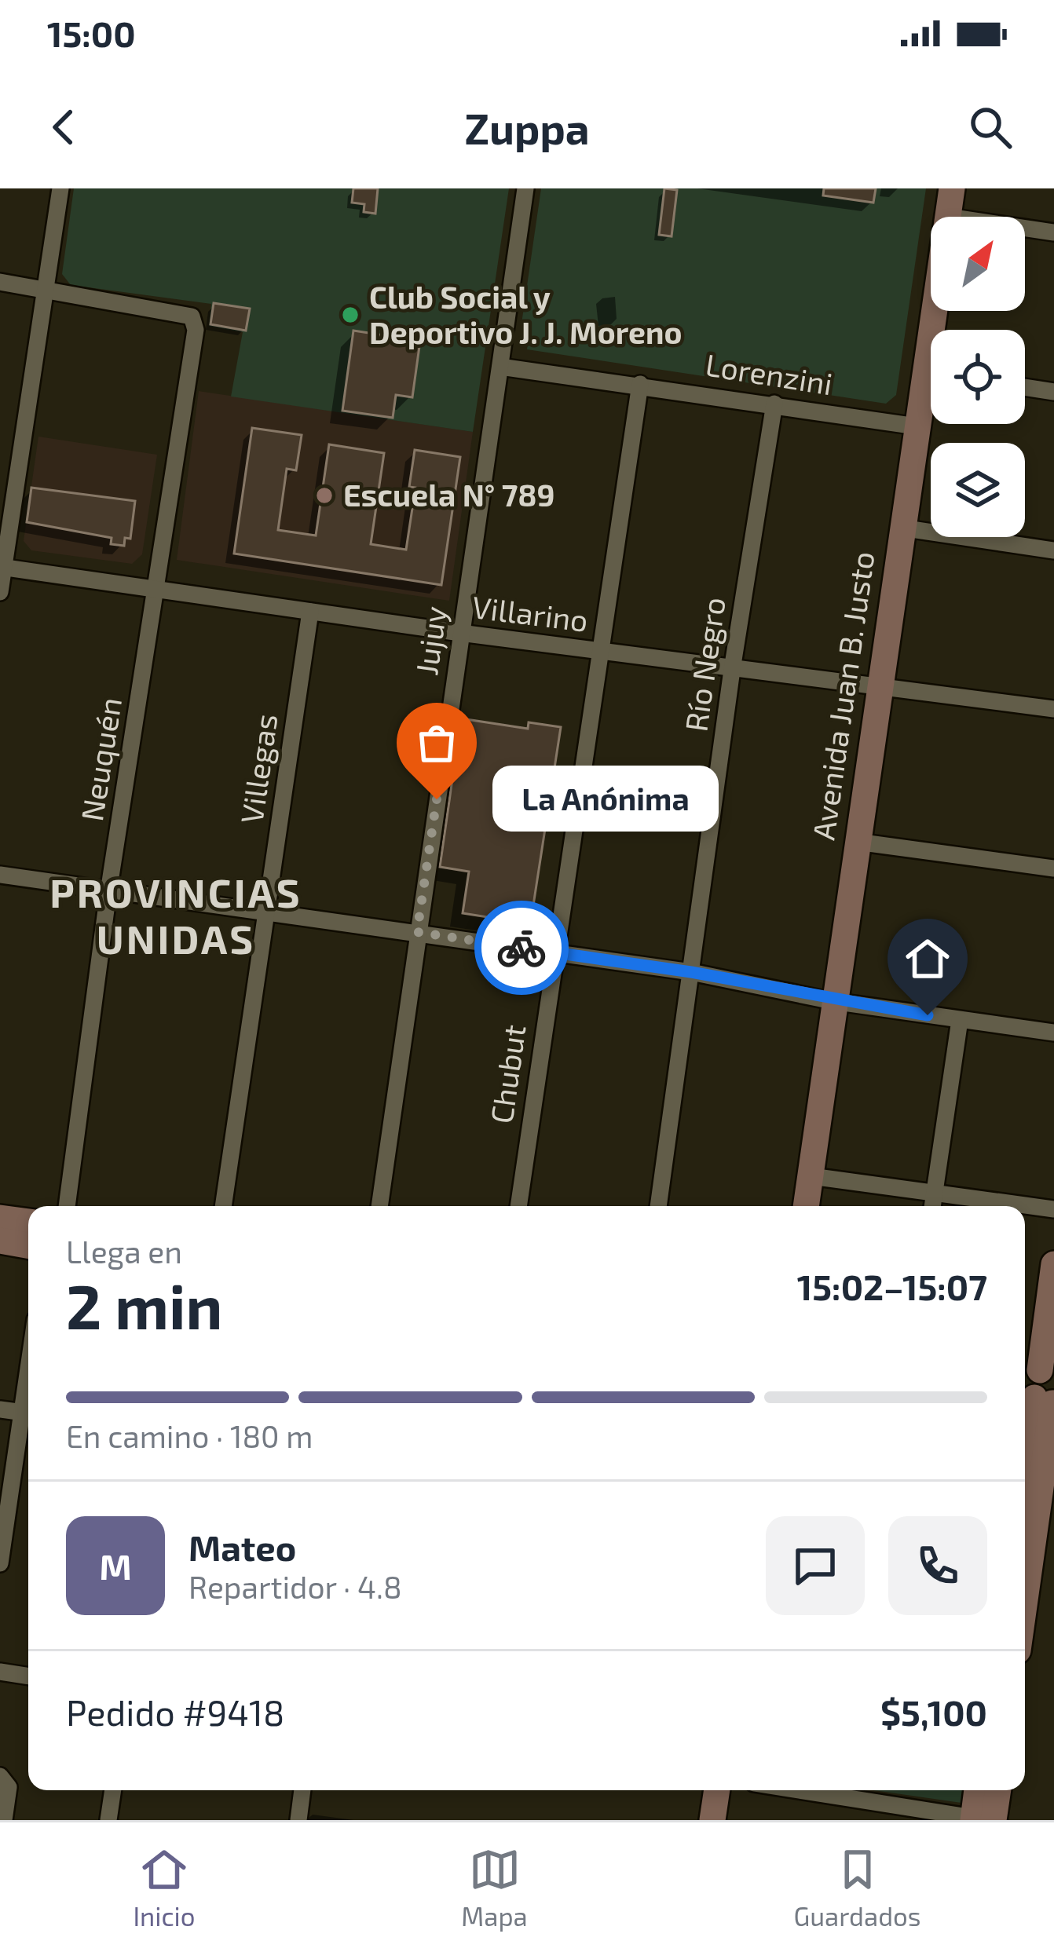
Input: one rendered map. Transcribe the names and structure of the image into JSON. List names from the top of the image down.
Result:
{
  "streets": {
    "main road": ["Avenida Juan B. Justo"],
    "street": [
      "Lorenzini",
      "Villarino",
      "Jujuy",
      "Río Negro",
      "Neuquén",
      "Villegas",
      "Chubut"
    ]
  },
  "crossings": [
    ["Lorenzini", "Jujuy"],
    ["Lorenzini", "Río Negro"],
    ["Lorenzini", "Avenida Juan B. Justo"],
    ["Lorenzini", "Chubut"],
    ["Villarino", "Jujuy"],
    ["Villarino", "Río Negro"],
    ["Villarino", "Avenida Juan B. Justo"],
    ["Villarino", "Neuquén"],
    ["Villarino", "Villegas"],
    ["Villarino", "Chubut"]
  ],
  "districts": ["PROVINCIAS UNIDAS"],
  "places": ["Club Social y Deportivo J. J. Moreno", "Escuela N° 789", "La Anónima"],
  "north": "top right",
  "page": {
    "status": "15:00",
    "header": "Zuppa",
    "bubble": "La Anónima",
    "heading": ["2 min", "Llega en", "15:02–15:07"],
    "panel": [
      "Mateo",
      "Repartidor · 4.8",
      "Pedido #9418",
      "$5,100"
    ],
    "bar": "En camino · 180 m",
    "round": "M",
    "tabs": ["Inicio", "Mapa", "Guardados"]
  }
}
